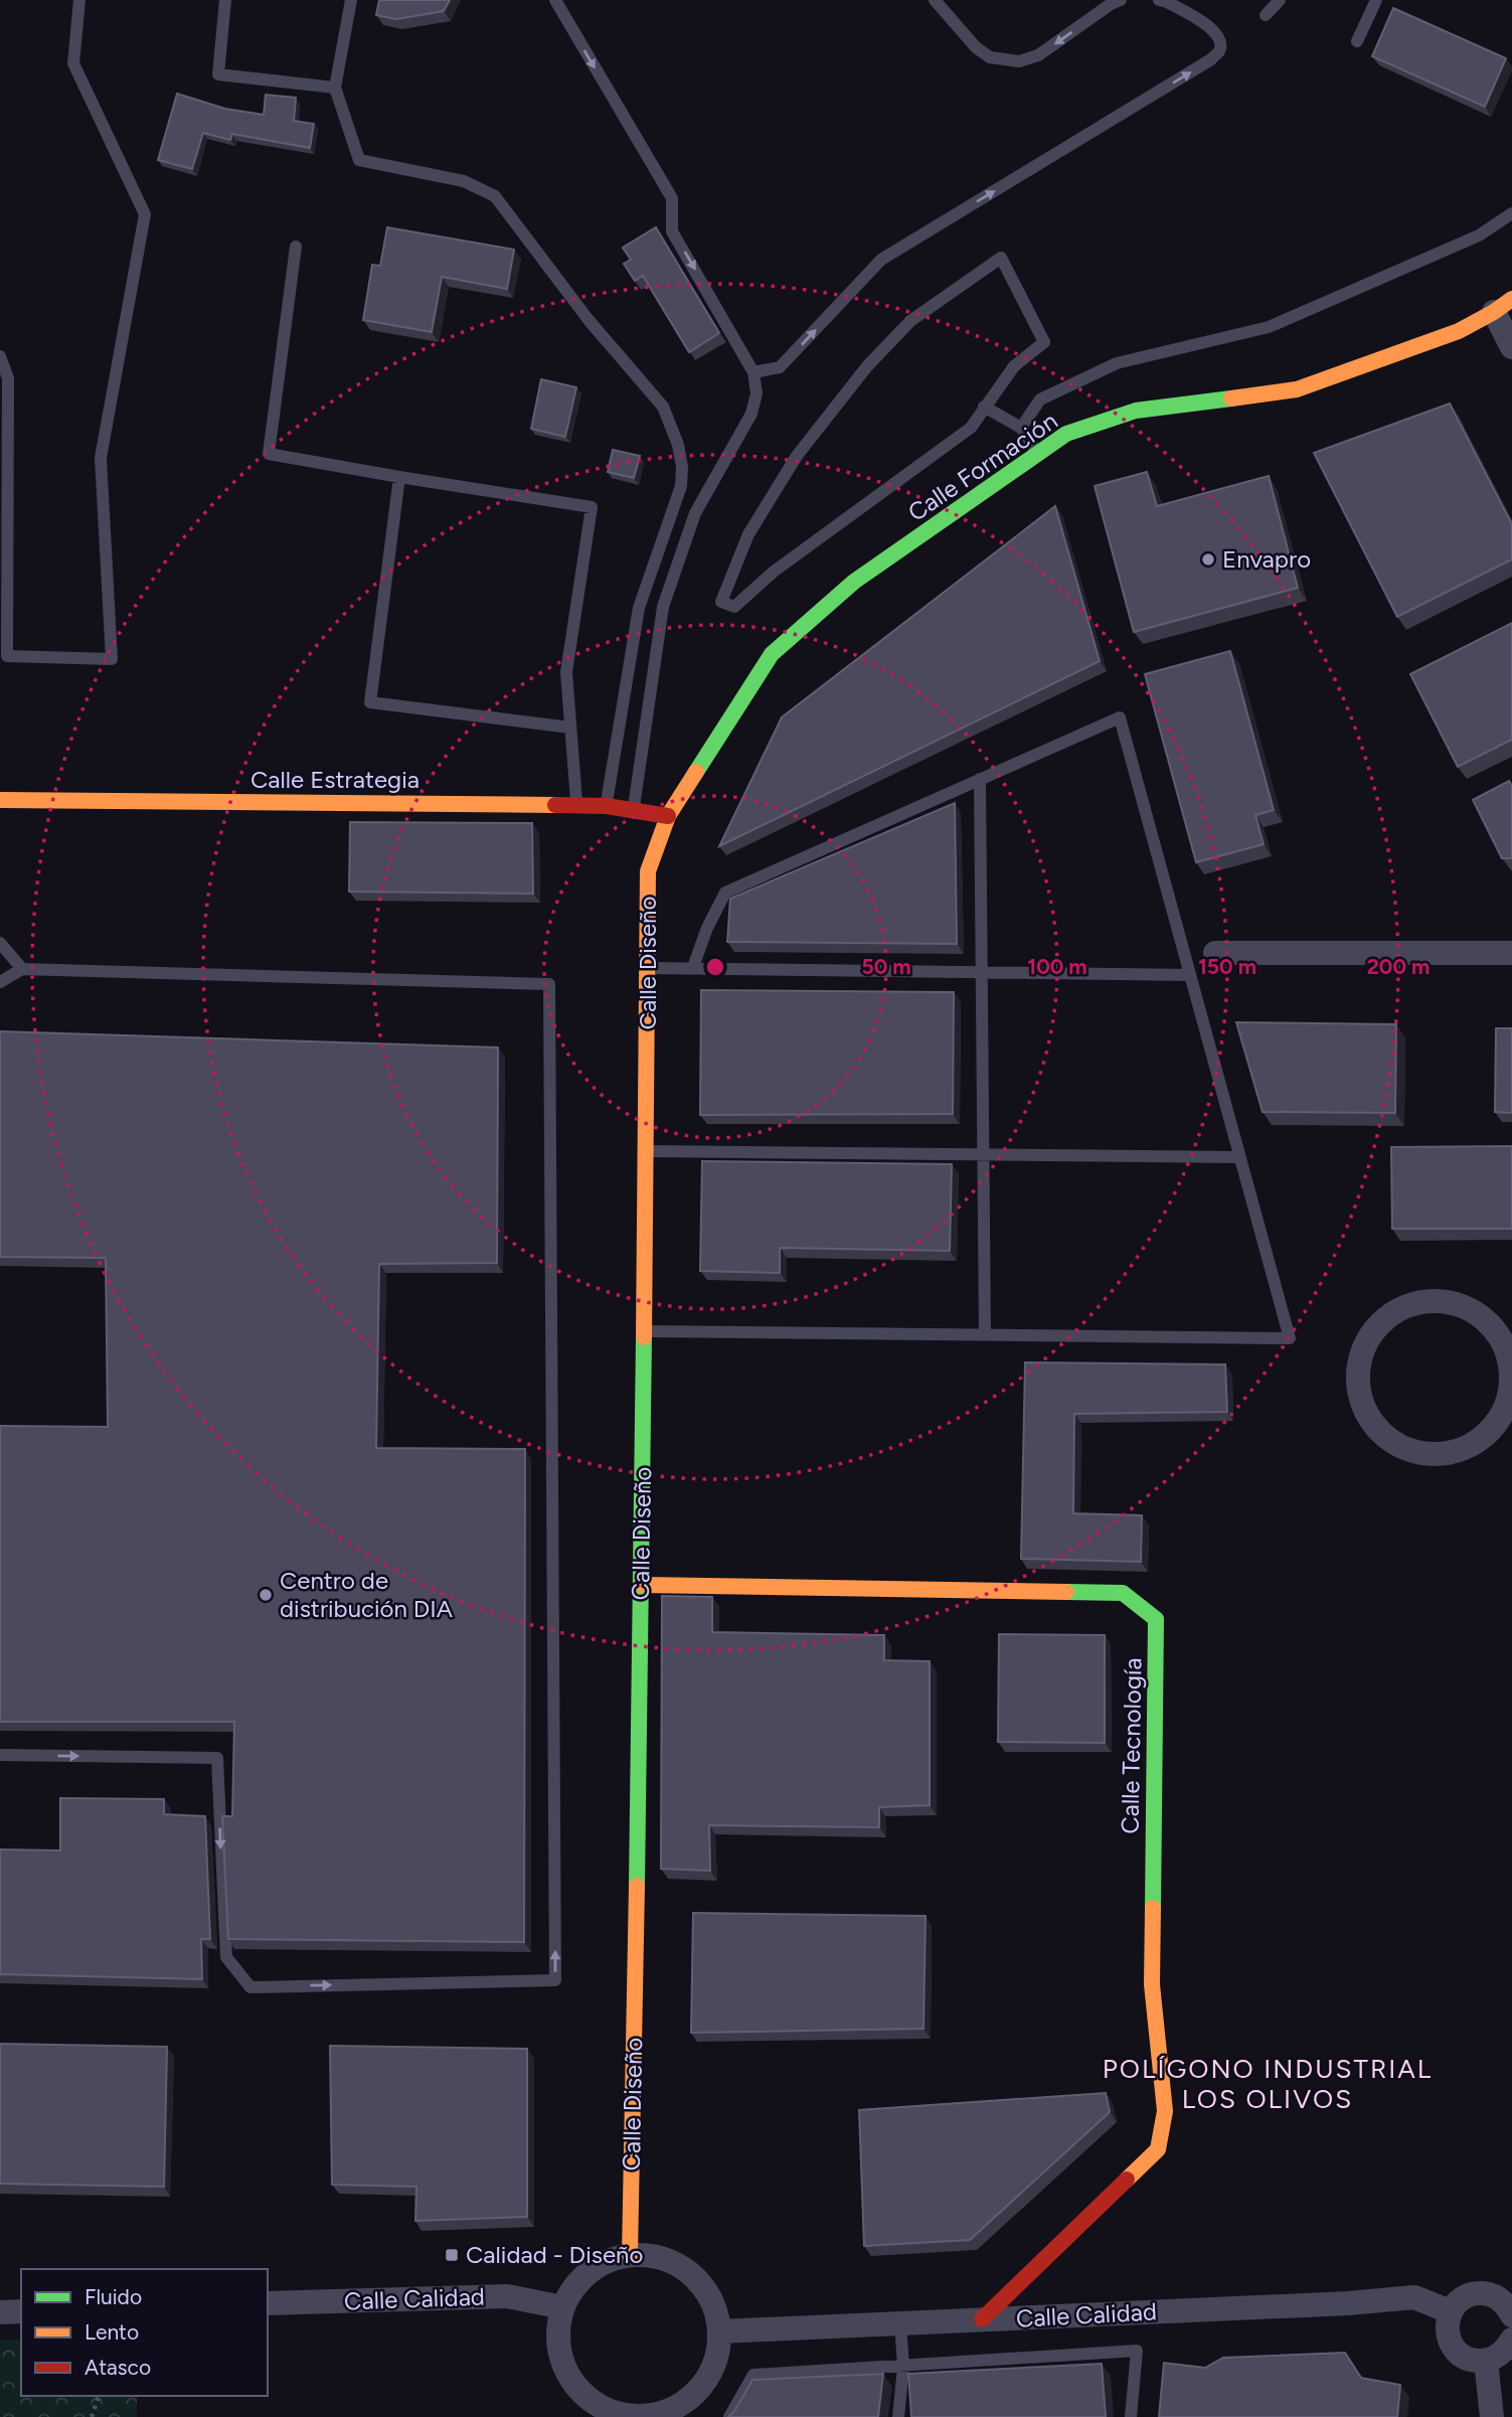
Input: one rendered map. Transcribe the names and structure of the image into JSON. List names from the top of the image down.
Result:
{
  "streets": {
    "street": [
      "Calle Formación",
      "Calle Estrategia",
      "Calle Diseño",
      "Calle Tecnología",
      "Calle Calidad"
    ]
  },
  "crossings": [
    ["Calle Formación", "Calle Estrategia"],
    ["Calle Formación", "Calle Diseño"],
    ["Calle Estrategia", "Calle Diseño"],
    ["Calle Diseño", "Calle Tecnología"],
    ["Calle Diseño", "Calle Calidad"],
    ["Calle Tecnología", "Calle Calidad"]
  ],
  "districts": ["POLÍGONO INDUSTRIAL LOS OLIVOS"],
  "places": {
    "other": ["Envapro", "Centro de distribución DIA"],
    "transit": ["Calidad - Diseño"]
  },
  "legend": ["Fluido", "Lento", "Atasco"],
  "rings": [
    "50 m",
    "100 m",
    "150 m",
    "200 m"
  ]
}
